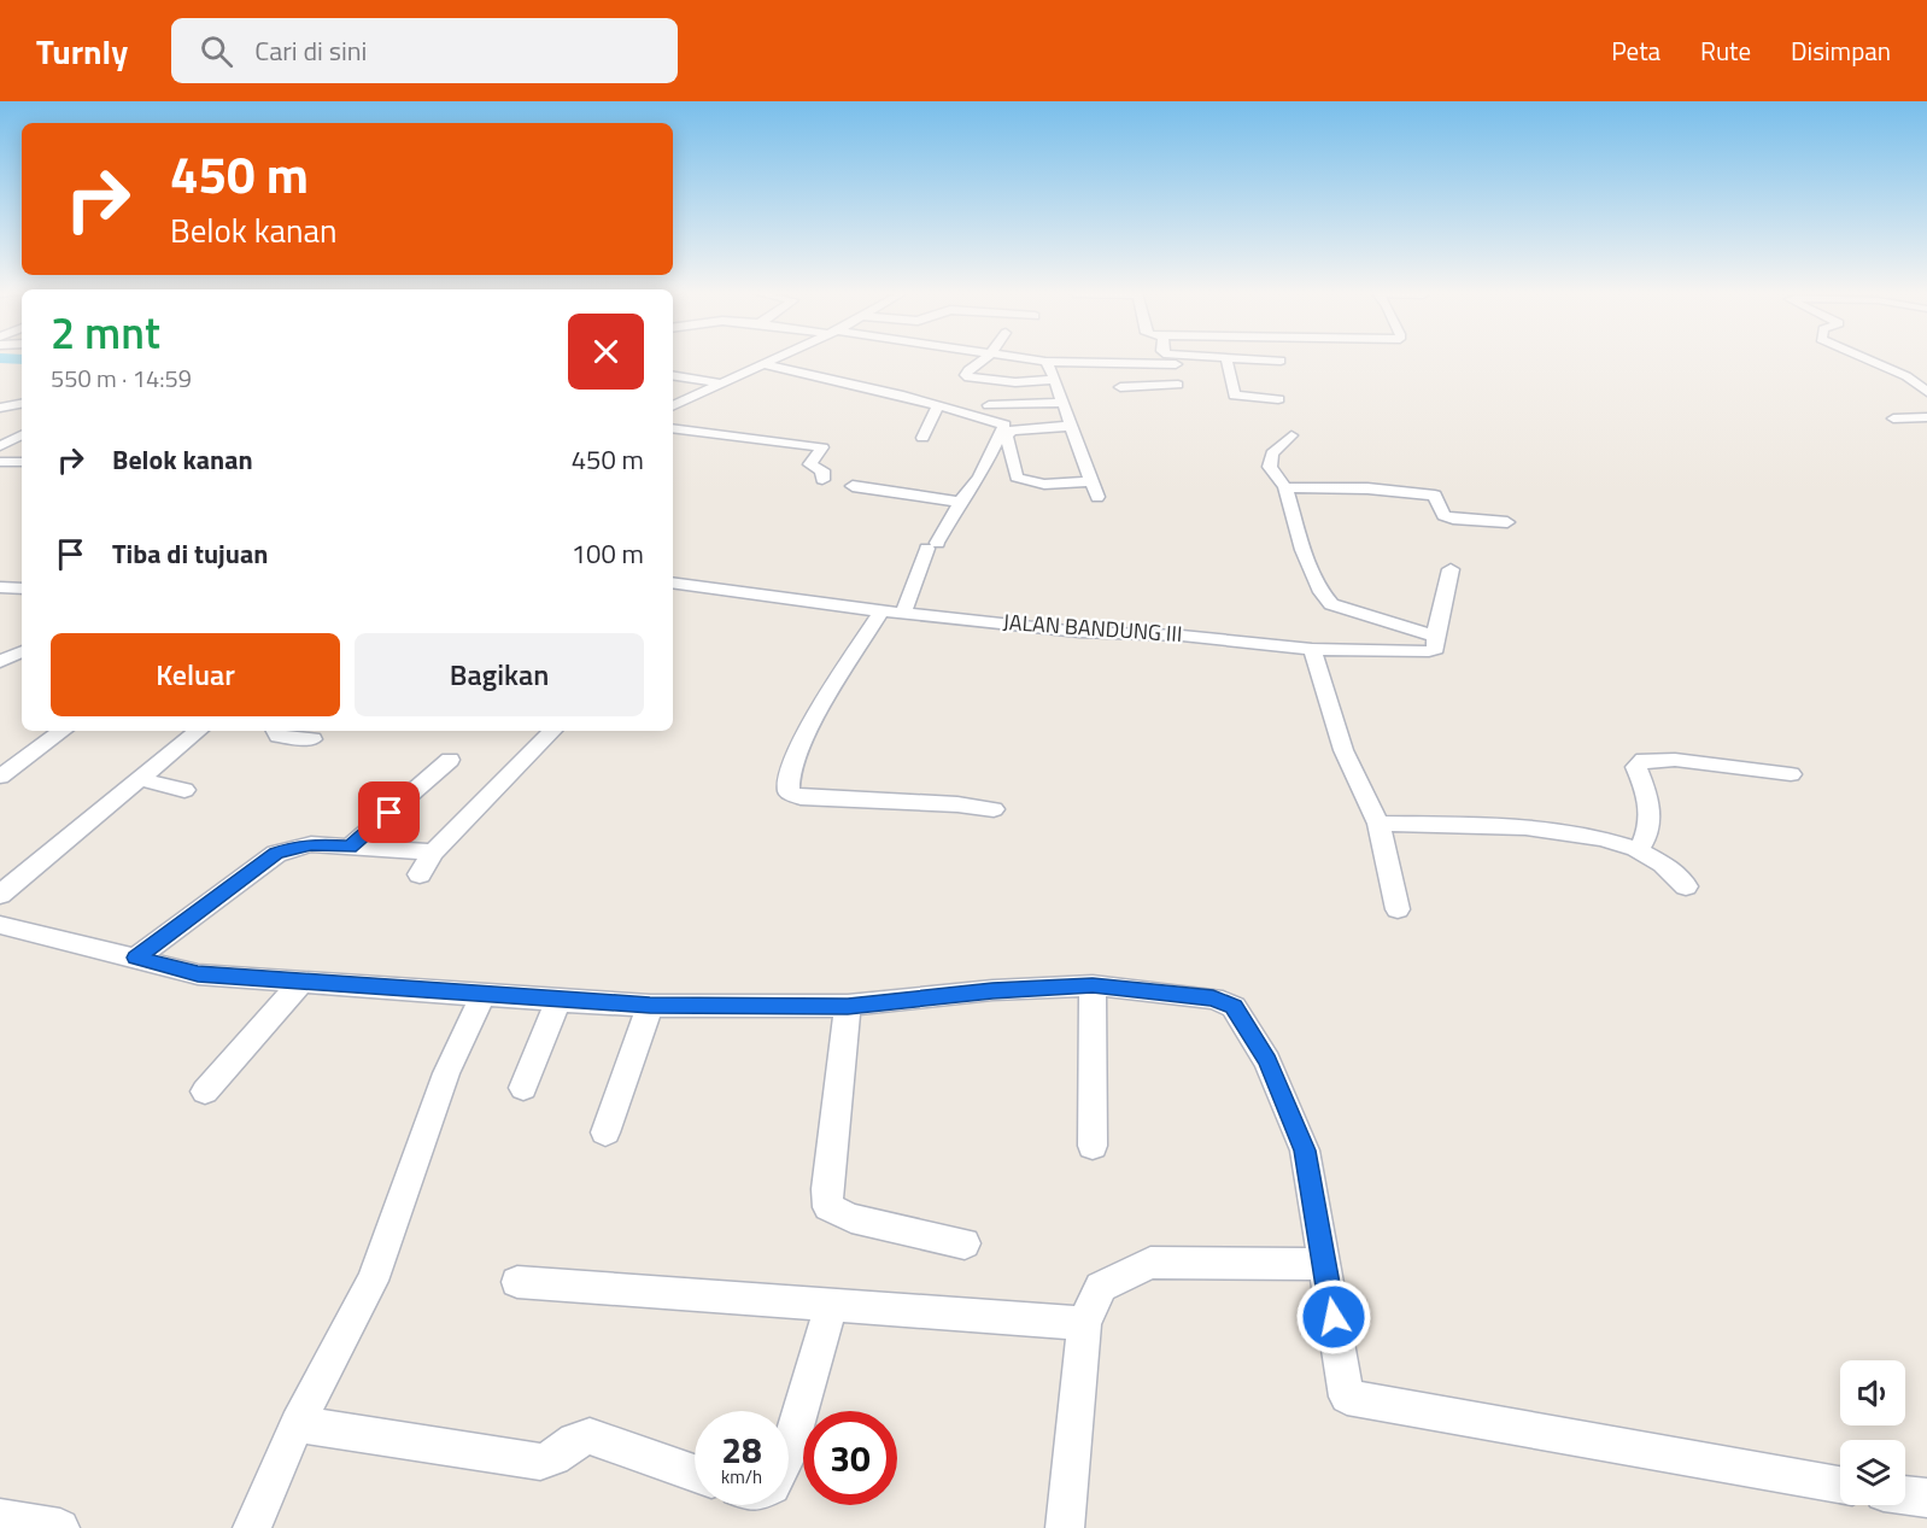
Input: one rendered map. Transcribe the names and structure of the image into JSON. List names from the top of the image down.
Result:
{
  "streets": {
    "street": ["JALAN BANDUNG III"]
  },
  "page": {
    "header": "Turnly",
    "search": "Cari di sini",
    "nav": ["Peta", "Rute", "Disimpan"],
    "turn": ["450 m", "Belok kanan"],
    "heading": ["2 mnt", "550 m · 14:59"],
    "list": [
      {
        "name": "Belok kanan",
        "value": "450 m"
      },
      {
        "name": "Tiba di tujuan",
        "value": "100 m"
      }
    ],
    "buttons": ["Keluar", "Bagikan"],
    "speed": "28 km/h",
    "limit": "30"
  }
}
